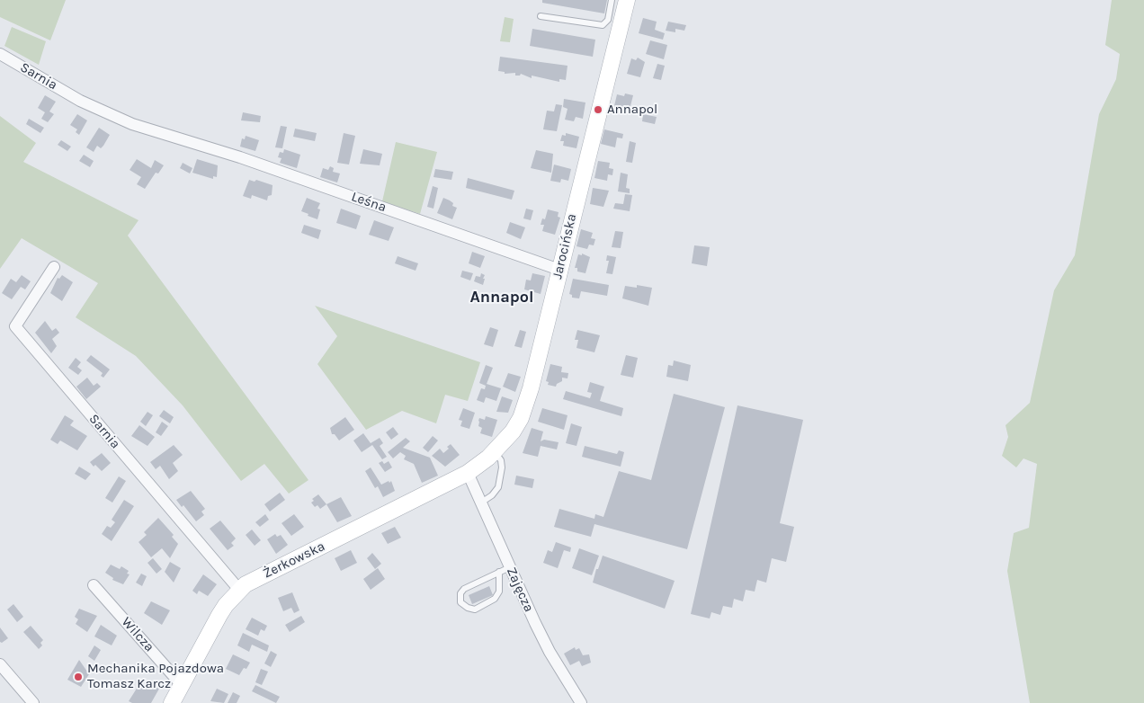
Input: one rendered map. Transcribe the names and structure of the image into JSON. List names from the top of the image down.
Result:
{
  "streets": {
    "street": [
      "Sarnia",
      "Leśna",
      "Jarocińska",
      "Żerkowska",
      "Zajęcza",
      "Wilcza"
    ]
  },
  "crossings": [
    ["Sarnia", "Leśna"],
    ["Sarnia", "Żerkowska"],
    ["Leśna", "Jarocińska"],
    ["Jarocińska", "Żerkowska"],
    ["Jarocińska", "Zajęcza"],
    ["Żerkowska", "Zajęcza"],
    ["Żerkowska", "Wilcza"]
  ],
  "districts": ["Annapol"],
  "places": ["Annapol", "Mechanika Pojazdowa Tomasz Karcz"]
}
